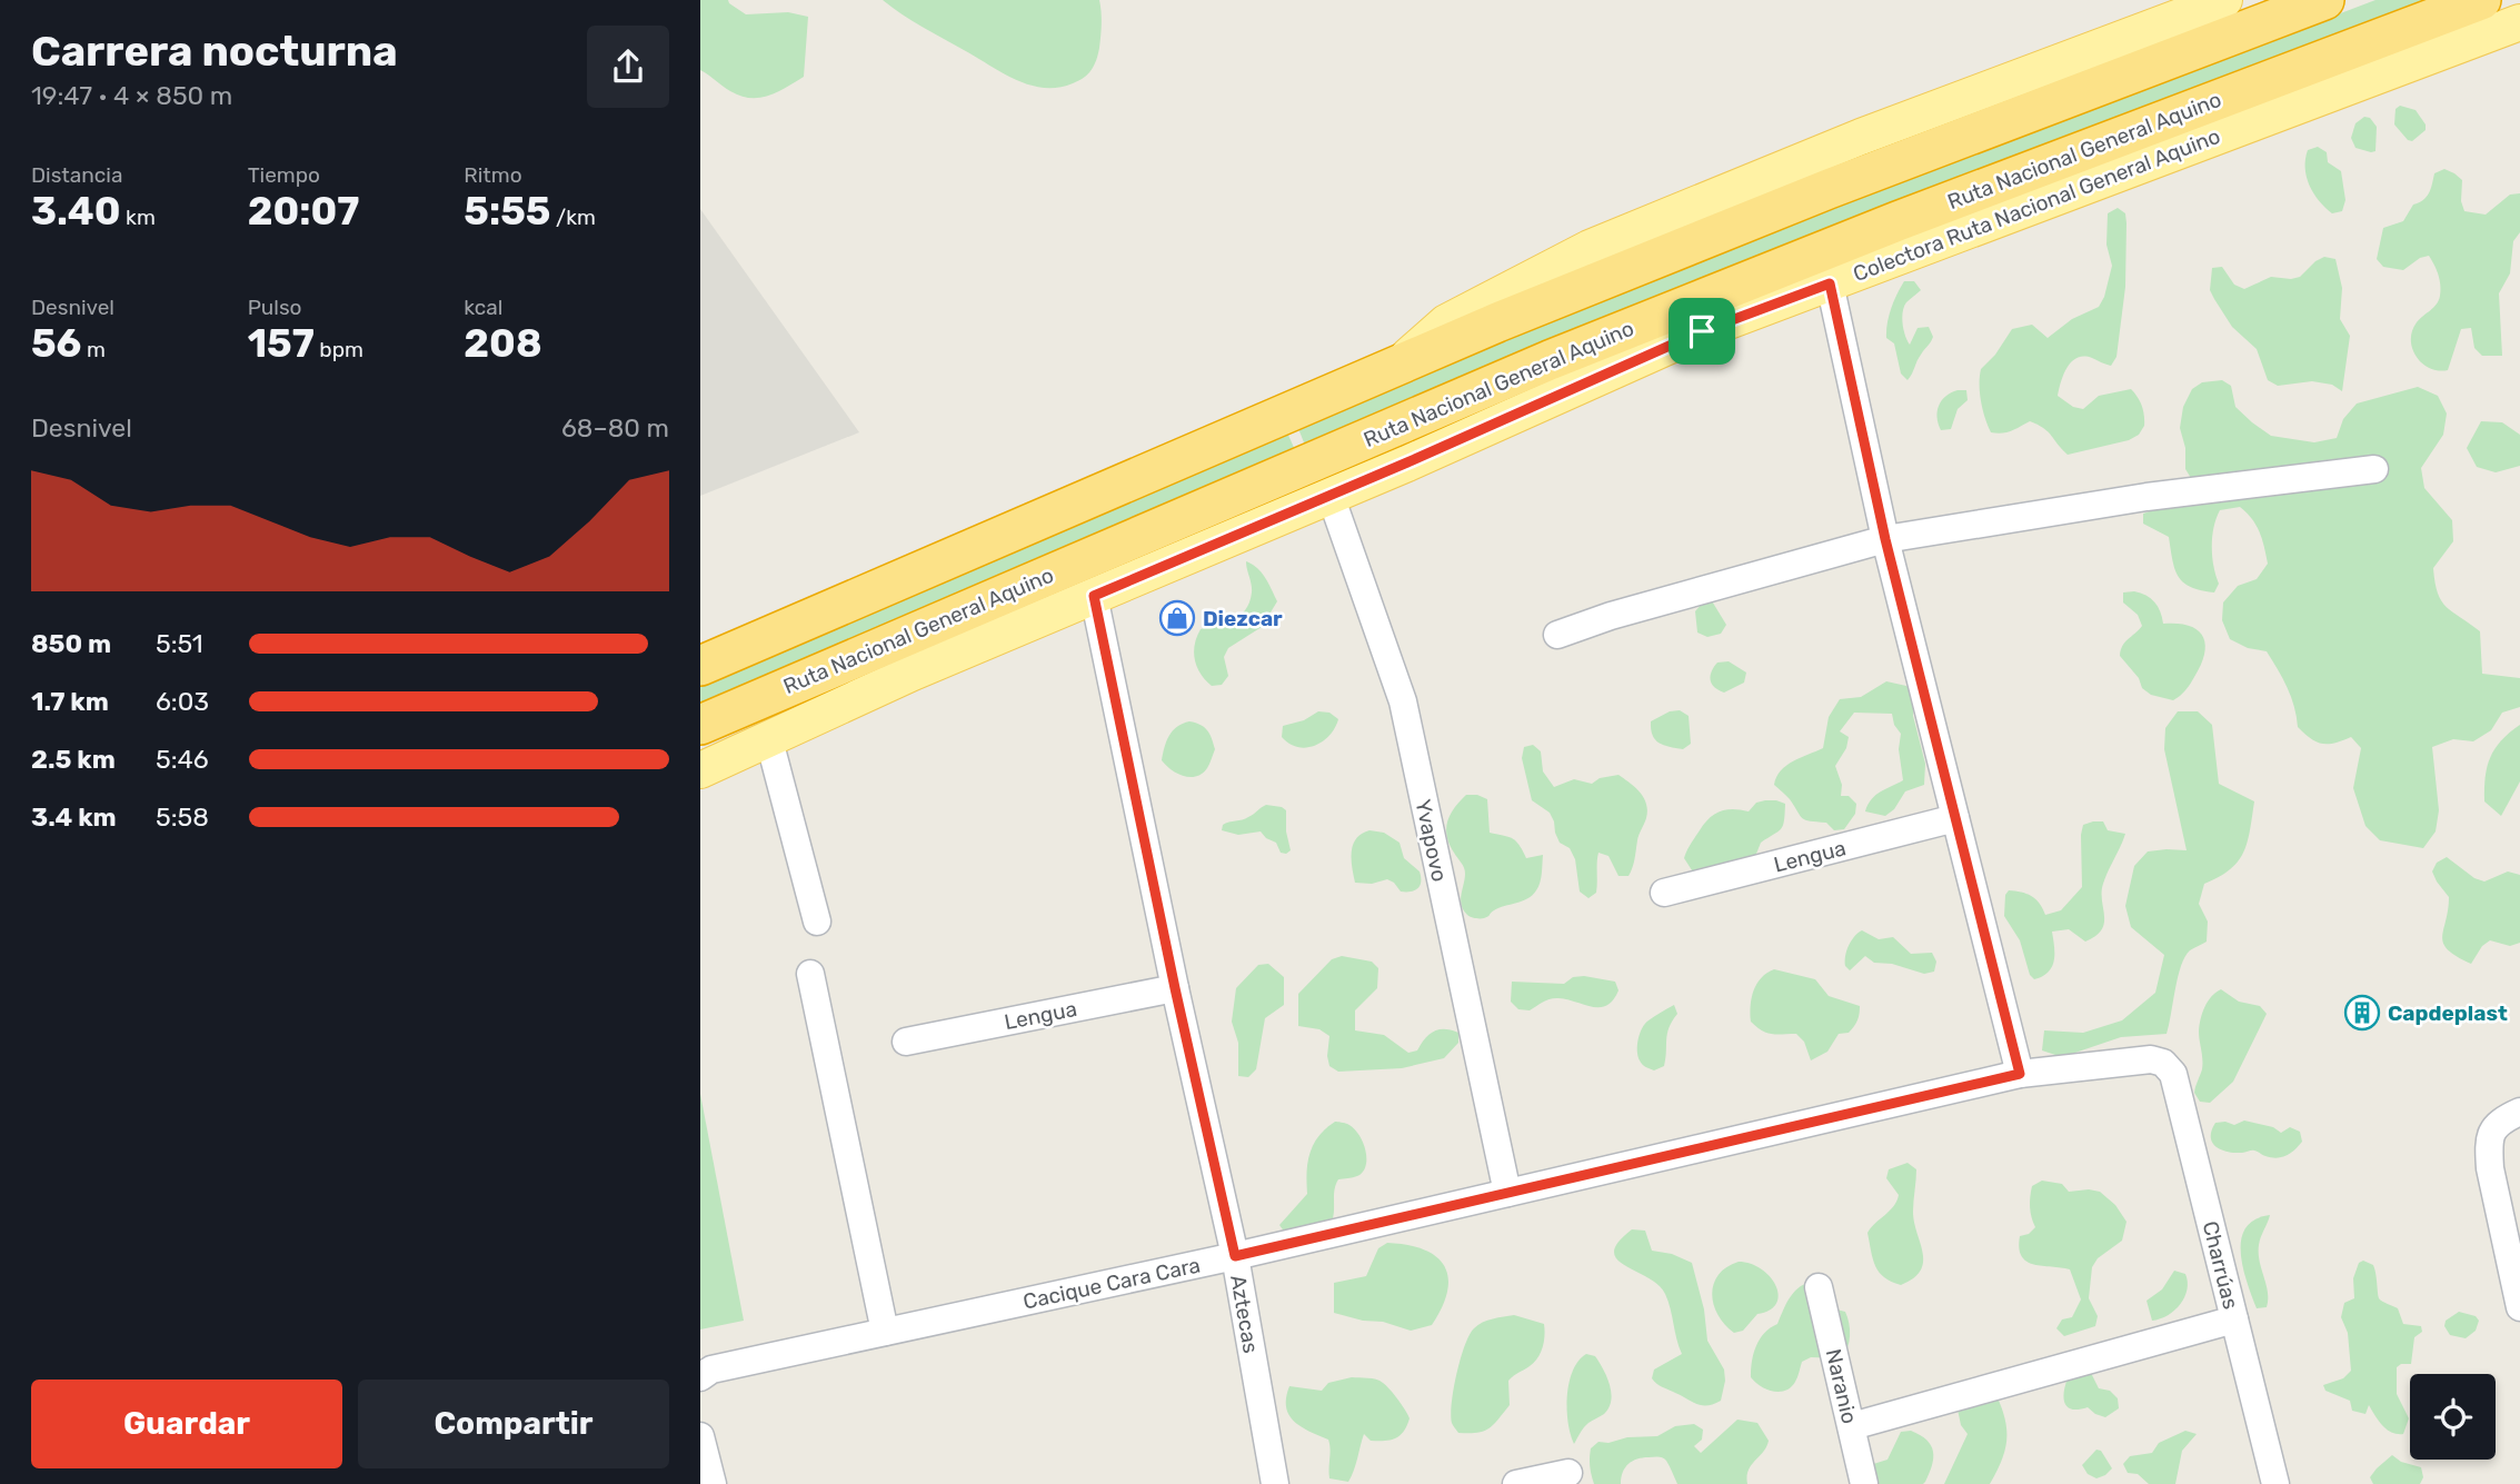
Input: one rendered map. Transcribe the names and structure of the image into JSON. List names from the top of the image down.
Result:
{
  "streets": {
    "highway": ["Ruta Nacional General Aquino"],
    "main road": ["Colectora Ruta Nacional General Aquino"],
    "street": [
      "Yvapovo",
      "Lengua",
      "Charrúas",
      "Cacique Cara Cara",
      "Aztecas",
      "Naranio"
    ]
  },
  "crossings": [
    ["Colectora Ruta Nacional General Aquino", "Yvapovo"],
    ["Colectora Ruta Nacional General Aquino", "Aztecas"],
    ["Yvapovo", "Cacique Cara Cara"],
    ["Lengua", "Aztecas"],
    ["Charrúas", "Cacique Cara Cara"],
    ["Cacique Cara Cara", "Aztecas"]
  ],
  "places": {
    "shop": ["Diezcar"],
    "building": ["Capdeplast"]
  },
  "page": {
    "heading": ["Carrera nocturna", "19:47 · 4 × 850 m"],
    "stats": [
      ["Distancia", "3.40 km"],
      ["Tiempo", "20:07"],
      ["Ritmo", "5:55 /km"],
      ["Desnivel", "56 m"],
      ["Pulso", "157 bpm"],
      ["kcal", "208"]
    ],
    "chart": ["Desnivel", "68–80 m"],
    "list": [
      {
        "name": "850 m",
        "note": "5:51"
      },
      {
        "name": "1.7 km",
        "note": "6:03"
      },
      {
        "name": "2.5 km",
        "note": "5:46"
      },
      {
        "name": "3.4 km",
        "note": "5:58"
      }
    ],
    "buttons": ["Guardar", "Compartir"]
  }
}
